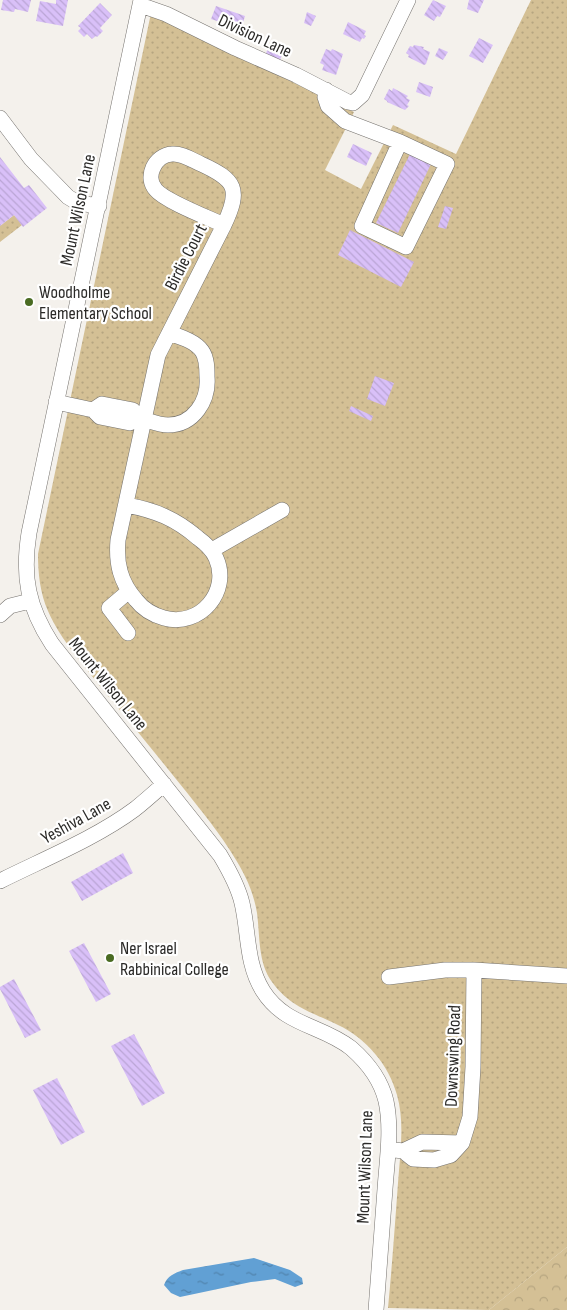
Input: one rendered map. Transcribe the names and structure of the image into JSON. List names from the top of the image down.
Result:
{
  "streets": {
    "street": [
      "Division Lane",
      "Mount Wilson Lane",
      "Birdie Court",
      "Yeshiva Lane",
      "Downswing Road"
    ]
  },
  "crossings": [
    ["Division Lane", "Mount Wilson Lane"],
    ["Mount Wilson Lane", "Yeshiva Lane"],
    ["Mount Wilson Lane", "Downswing Road"]
  ],
  "places": ["Woodholme Elementary School", "Ner Israel Rabbinical College"]
}
